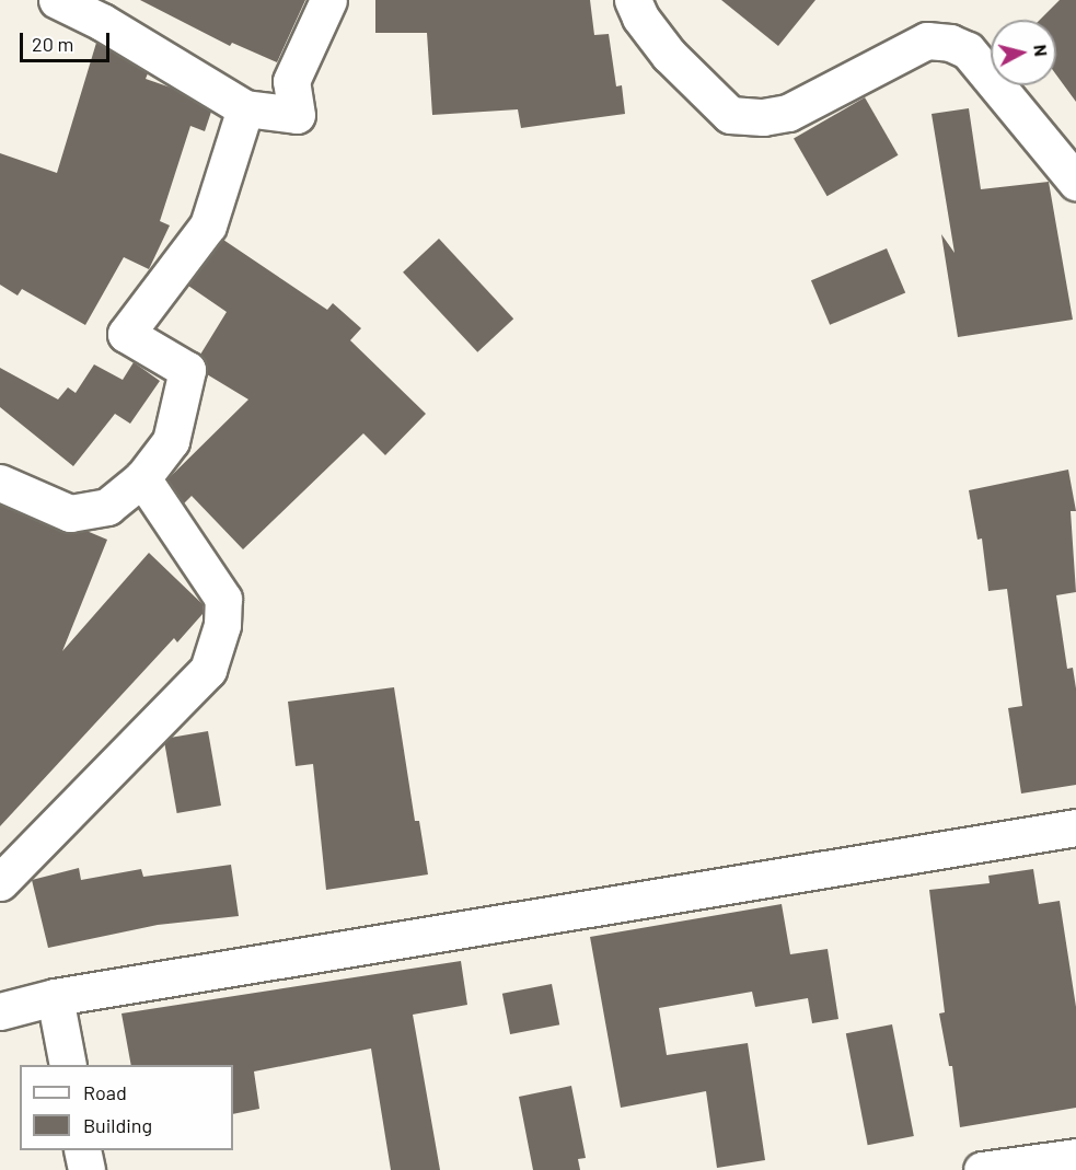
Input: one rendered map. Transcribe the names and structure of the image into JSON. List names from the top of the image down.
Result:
{
  "legend": ["Road", "Building"],
  "scale_bar": "20 m",
  "north": "right"
}
